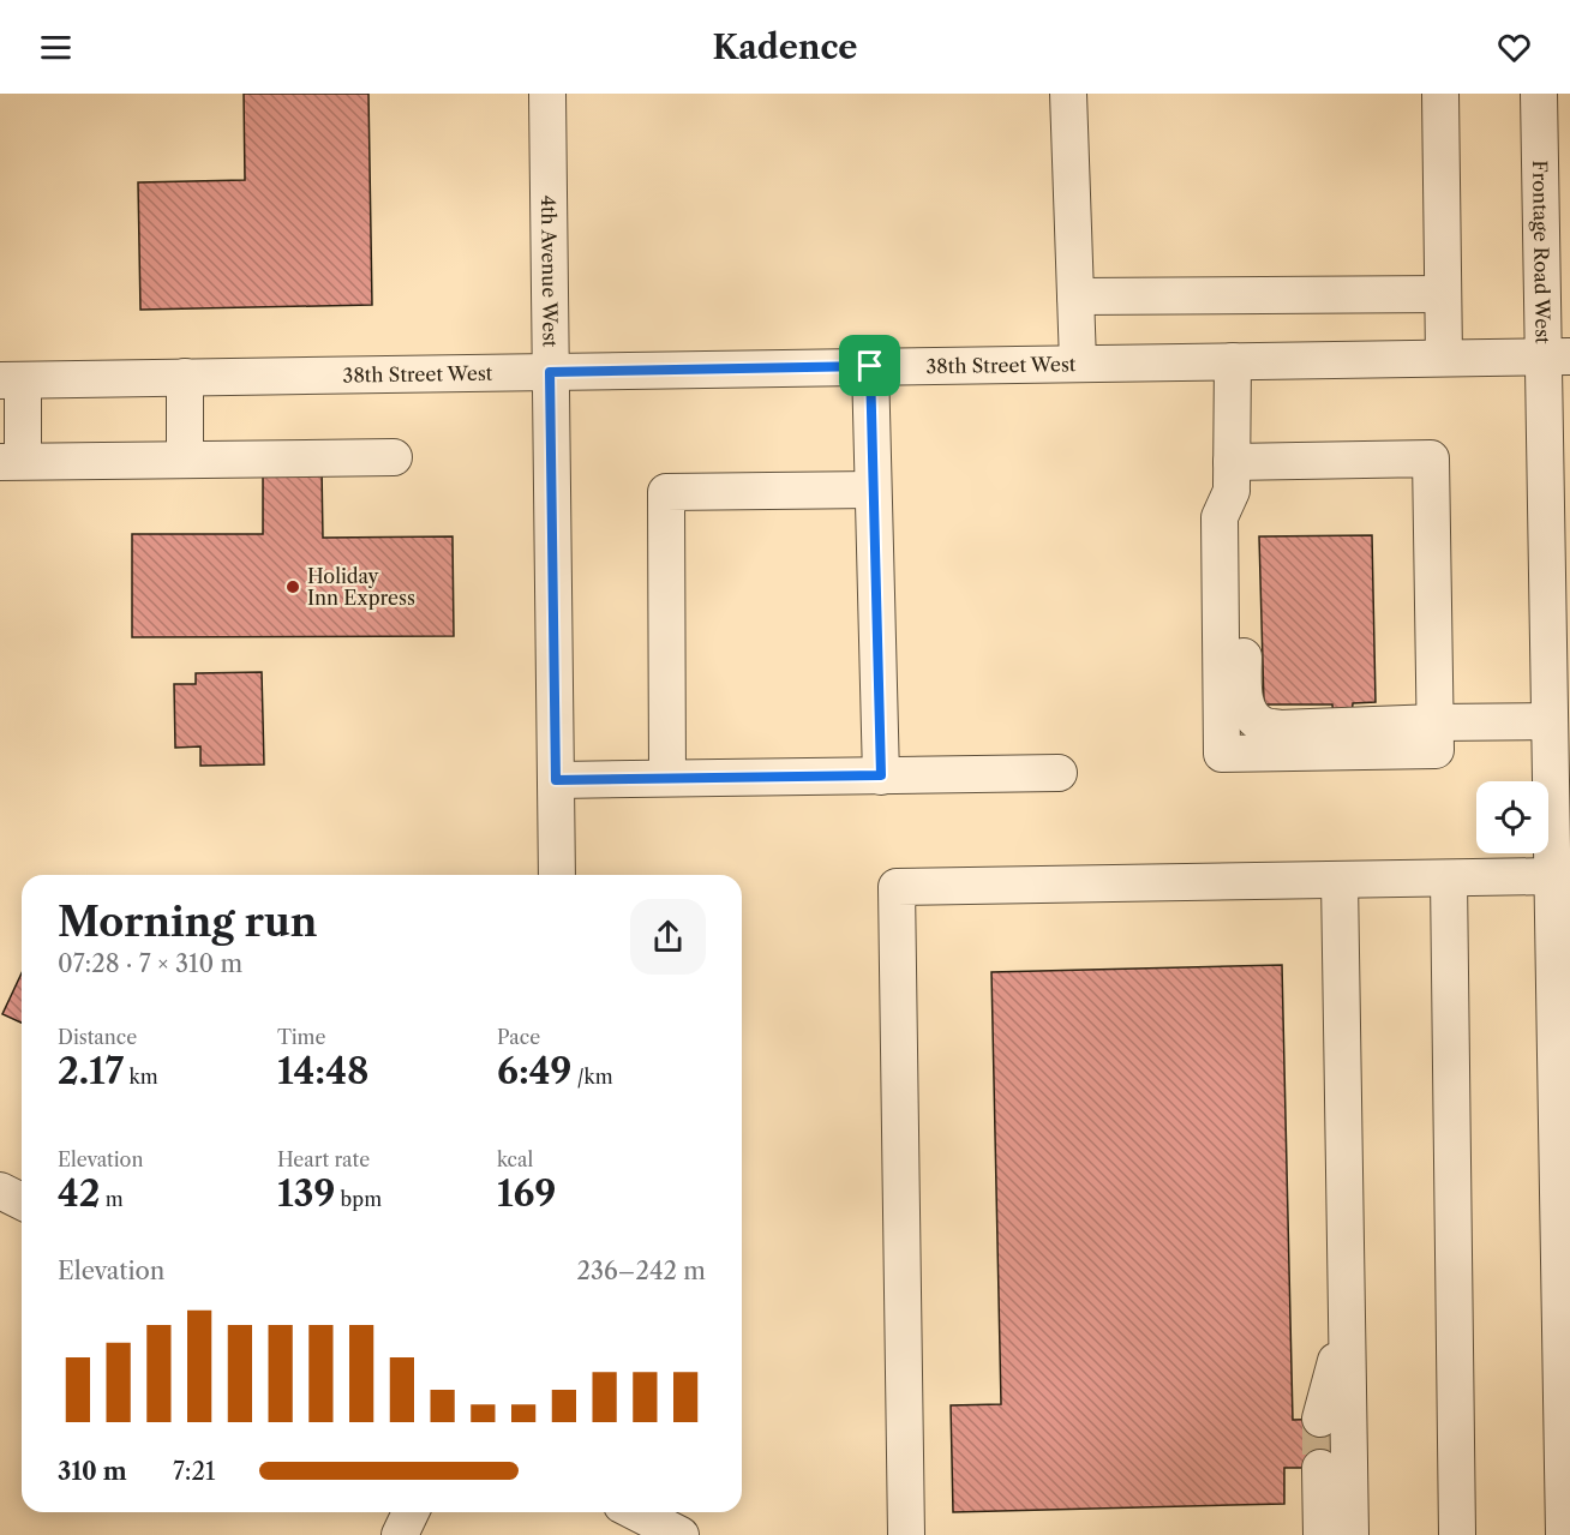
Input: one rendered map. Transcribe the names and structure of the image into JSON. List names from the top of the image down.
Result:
{
  "streets": {
    "street": ["Frontage Road West", "4th Avenue West", "38th Street West"]
  },
  "crossings": [
    ["Frontage Road West", "38th Street West"],
    ["4th Avenue West", "38th Street West"]
  ],
  "places": ["Holiday Inn Express"],
  "page": {
    "header": "Kadence",
    "heading": ["Morning run", "07:28 · 7 × 310 m"],
    "stats": [
      ["Distance", "2.17 km"],
      ["Time", "14:48"],
      ["Pace", "6:49 /km"],
      ["Elevation", "42 m"],
      ["Heart rate", "139 bpm"],
      ["kcal", "169"]
    ],
    "chart": ["Elevation", "236–242 m"],
    "list": [
      {
        "name": "310 m",
        "note": "7:21"
      }
    ]
  }
}
